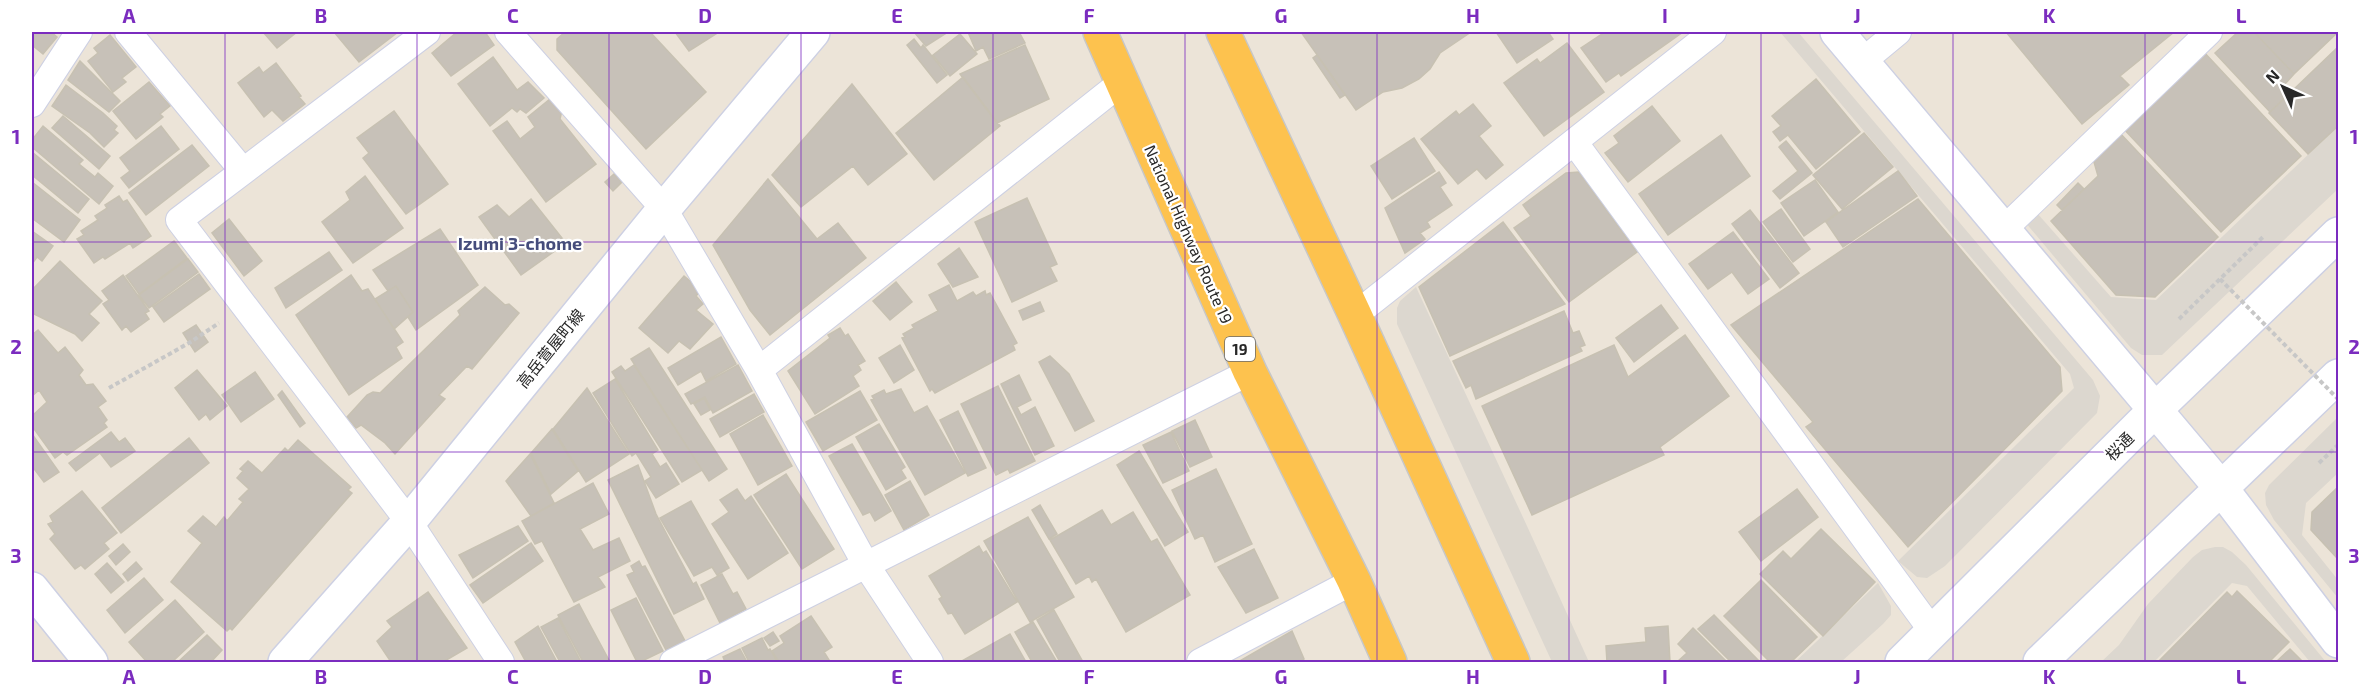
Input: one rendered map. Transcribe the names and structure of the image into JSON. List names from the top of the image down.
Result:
{
  "streets": {
    "highway": ["National Highway Route 19", "19"],
    "street": ["高岳萱屋町線", "桜通"]
  },
  "districts": ["Izumi 3-chome"],
  "north": "top left",
  "grid": {
    "columns": [
      "A",
      "B",
      "C",
      "D",
      "E",
      "F",
      "G",
      "H",
      "I",
      "J",
      "K",
      "L"
    ],
    "rows": ["1", "2", "3"]
  }
}
